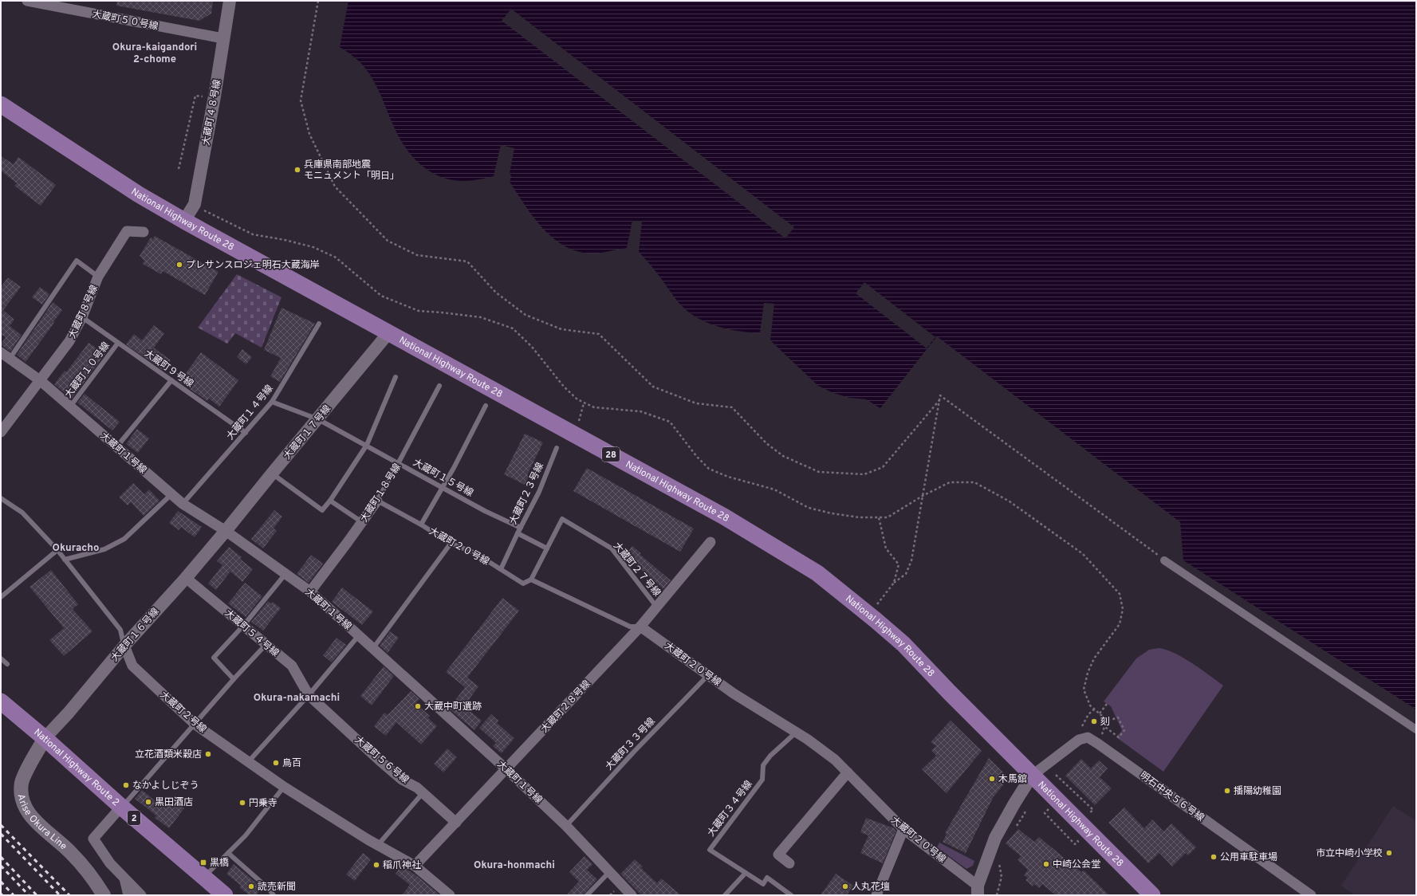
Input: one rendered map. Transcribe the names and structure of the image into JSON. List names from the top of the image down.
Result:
{
  "streets": {
    "highway": [
      "National Highway Route 28",
      "28",
      "National Highway Route 2",
      "2"
    ],
    "main road": ["Arise Okura Line"],
    "street": [
      "大蔵町５０号線",
      "大蔵町４８号線",
      "大蔵町８号線",
      "大蔵町１７号線",
      "大蔵町１号線",
      "大蔵町１８号線",
      "大蔵町２０号線",
      "大蔵町５４号線",
      "大蔵町１６号線",
      "大蔵町２８号線",
      "大蔵町２号線",
      "大蔵町５６号線",
      "明石中央５６号線"
    ],
    "lane": [
      "大蔵町９号線",
      "大蔵町１０号線",
      "大蔵町１４号線",
      "大蔵町１５号線",
      "大蔵町２３号線",
      "大蔵町２７号線",
      "大蔵町３３号線",
      "大蔵町３４号線"
    ]
  },
  "crossings": [
    ["大蔵町５０号線", "大蔵町４８号線"],
    ["大蔵町４８号線", "National Highway Route 28"],
    ["National Highway Route 28", "大蔵町１７号線"],
    ["National Highway Route 28", "明石中央５６号線"],
    ["大蔵町８号線", "大蔵町９号線"],
    ["大蔵町８号線", "大蔵町１号線"],
    ["大蔵町９号線", "大蔵町１０号線"],
    ["大蔵町９号線", "大蔵町１４号線"],
    ["大蔵町１０号線", "大蔵町１号線"],
    ["大蔵町１４号線", "大蔵町１号線"],
    ["大蔵町１４号線", "大蔵町１５号線"],
    ["大蔵町１７号線", "大蔵町１号線"],
    ["大蔵町１７号線", "大蔵町１５号線"],
    ["大蔵町１７号線", "大蔵町１６号線"],
    ["大蔵町１号線", "大蔵町１８号線"],
    ["大蔵町１号線", "大蔵町１６号線"],
    ["大蔵町１号線", "大蔵町２８号線"],
    ["大蔵町１号線", "大蔵町３３号線"],
    ["大蔵町１５号線", "大蔵町１８号線"],
    ["大蔵町１５号線", "大蔵町２３号線"],
    ["大蔵町１８号線", "大蔵町２０号線"],
    ["大蔵町２３号線", "大蔵町２７号線"],
    ["大蔵町２０号線", "大蔵町２７号線"],
    ["大蔵町２０号線", "大蔵町２８号線"],
    ["大蔵町２０号線", "大蔵町３３号線"],
    ["大蔵町２０号線", "大蔵町３４号線"],
    ["大蔵町２７号線", "大蔵町２８号線"],
    ["大蔵町５４号線", "大蔵町１６号線"],
    ["大蔵町５４号線", "大蔵町５６号線"],
    ["大蔵町１６号線", "大蔵町２号線"],
    ["大蔵町１６号線", "National Highway Route 2"],
    ["大蔵町１６号線", "Arise Okura Line"],
    ["大蔵町２８号線", "大蔵町２号線"],
    ["大蔵町２８号線", "大蔵町５６号線"],
    ["National Highway Route 2", "Arise Okura Line"]
  ],
  "districts": [
    "Okura-kaigandori 2-chome",
    "Okuracho",
    "Okura-nakamachi",
    "Okura-honmachi"
  ],
  "places": {
    "other": [
      "兵庫県南部地震 モニュメント「明日」",
      "プレサンスロジェ明石大蔵海岸",
      "大蔵中町遺跡",
      "刻",
      "立花酒類米穀店",
      "鳥百",
      "木馬舘",
      "なかよしじぞう",
      "播陽幼稚園",
      "黒田酒店",
      "円乗寺",
      "市立中崎小学校",
      "公用車駐車場",
      "中崎公会堂",
      "稲爪神社",
      "読売新聞",
      "人丸花壇"
    ],
    "transit": ["黒橋"]
  }
}
